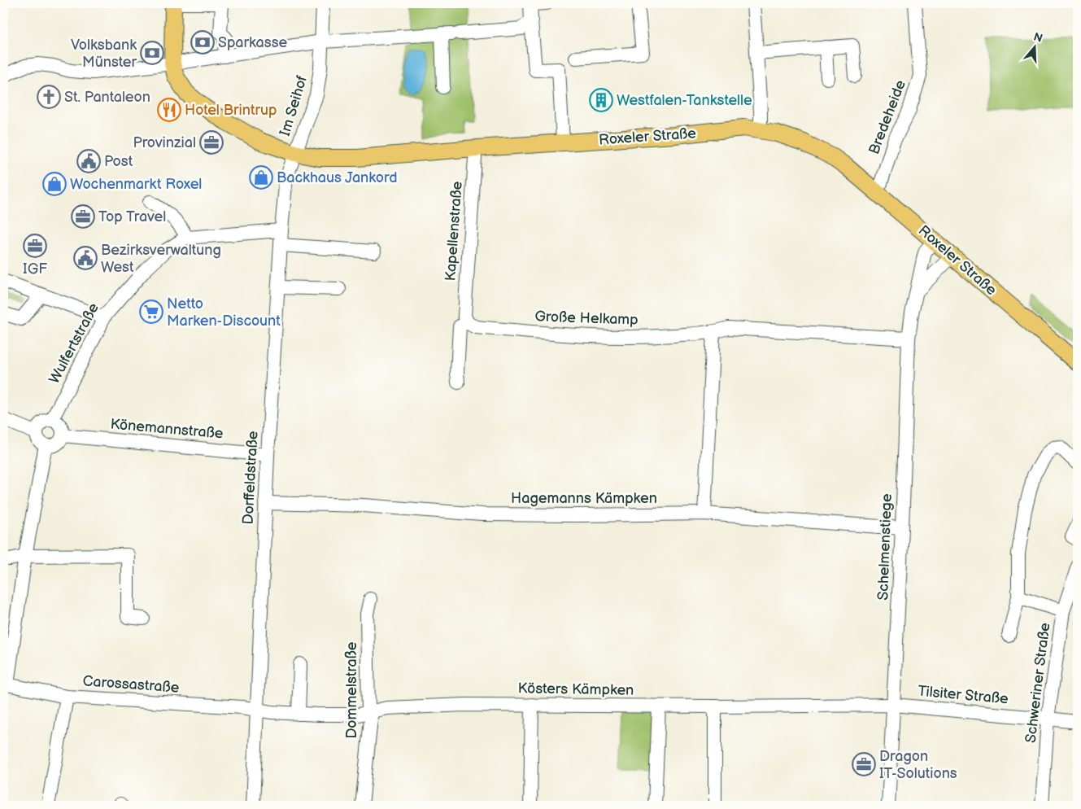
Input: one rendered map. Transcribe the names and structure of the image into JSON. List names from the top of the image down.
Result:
{
  "streets": {
    "main road": ["Roxeler Straße"],
    "street": [
      "Im Seihof",
      "Bredeheide",
      "Kapellenstraße",
      "Große Helkamp",
      "Wulfertstraße",
      "Könemannstraße",
      "Dorffeldstraße",
      "Hagemanns Kämpken",
      "Schelmenstiege",
      "Schweriner Straße",
      "Carossastraße",
      "Kösters Kämpken",
      "Dommelstraße",
      "Tilsiter Straße"
    ]
  },
  "crossings": [
    ["Im Seihof", "Roxeler Straße"],
    ["Im Seihof", "Dorffeldstraße"],
    ["Bredeheide", "Roxeler Straße"],
    ["Roxeler Straße", "Kapellenstraße"],
    ["Roxeler Straße", "Dorffeldstraße"],
    ["Roxeler Straße", "Schelmenstiege"],
    ["Kapellenstraße", "Große Helkamp"],
    ["Große Helkamp", "Schelmenstiege"],
    ["Wulfertstraße", "Könemannstraße"],
    ["Wulfertstraße", "Dorffeldstraße"],
    ["Könemannstraße", "Dorffeldstraße"],
    ["Dorffeldstraße", "Hagemanns Kämpken"],
    ["Dorffeldstraße", "Carossastraße"],
    ["Dorffeldstraße", "Kösters Kämpken"],
    ["Hagemanns Kämpken", "Schelmenstiege"],
    ["Schelmenstiege", "Kösters Kämpken"],
    ["Schelmenstiege", "Tilsiter Straße"],
    ["Schweriner Straße", "Tilsiter Straße"],
    ["Carossastraße", "Kösters Kämpken"],
    ["Kösters Kämpken", "Dommelstraße"],
    ["Kösters Kämpken", "Tilsiter Straße"]
  ],
  "places": {
    "bank": ["Sparkasse", "Volksbank Münster"],
    "church": ["St. Pantaleon"],
    "building": ["Westfalen-Tankstelle"],
    "restaurant": ["Hotel Brintrup"],
    "office": [
      "Provinzial",
      "Top Travel",
      "IGF",
      "Dragon IT-Solutions"
    ],
    "public building": ["Post", "Bezirksverwaltung West"],
    "shop": ["Backhaus Jankord", "Wochenmarkt Roxel"],
    "supermarket": ["Netto Marken-Discount"]
  },
  "north": "top"
}
